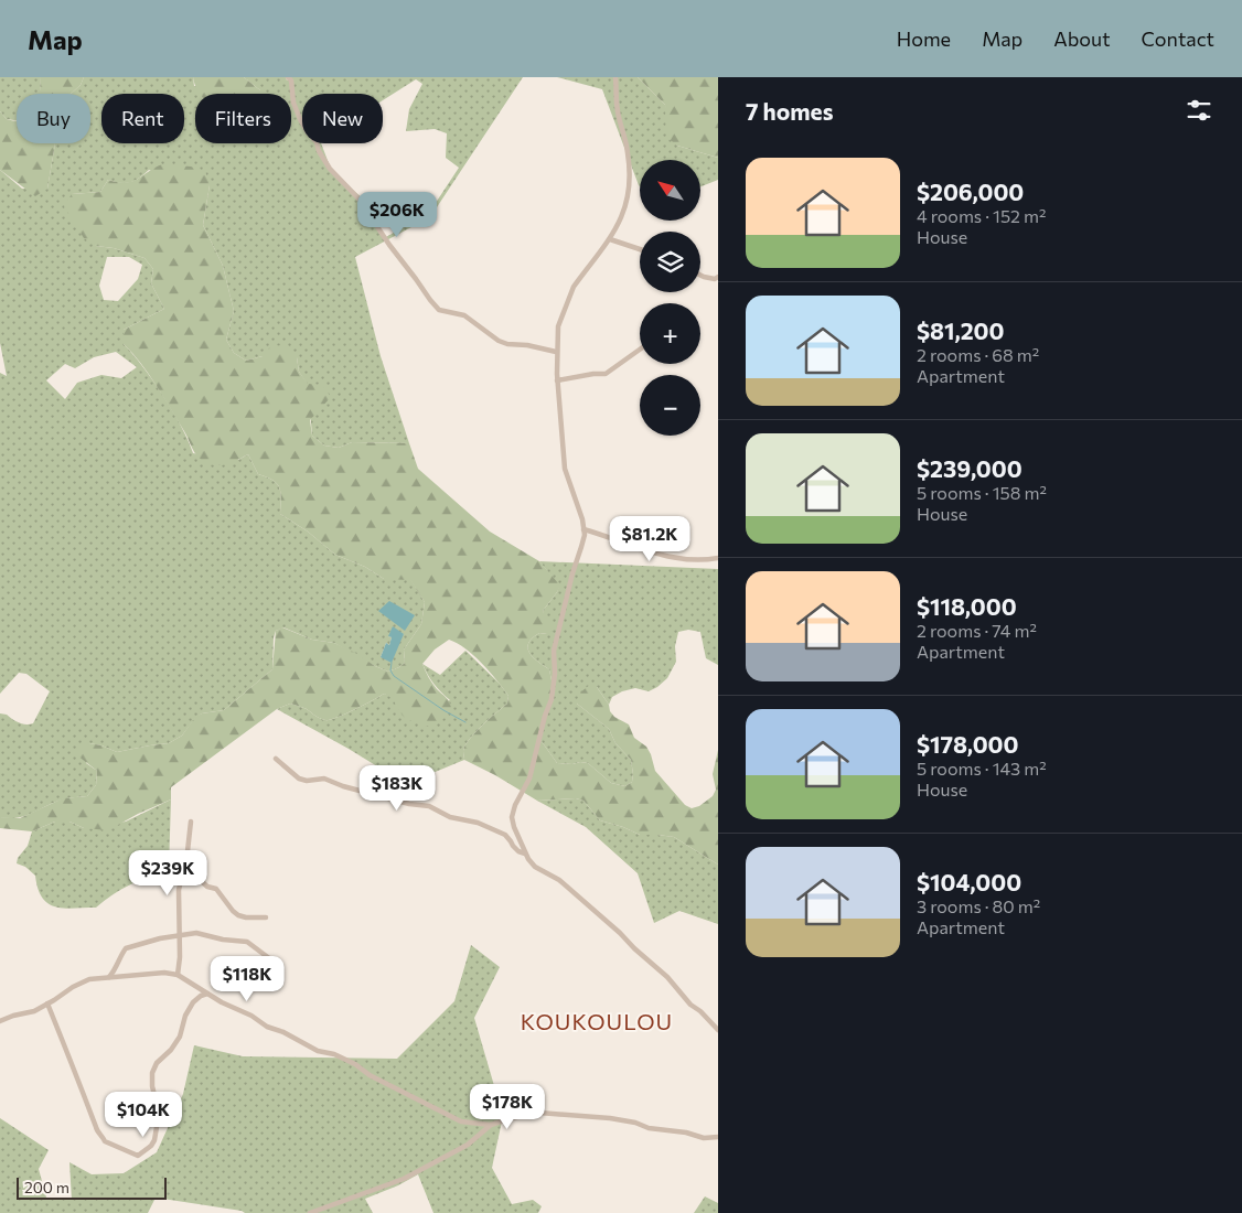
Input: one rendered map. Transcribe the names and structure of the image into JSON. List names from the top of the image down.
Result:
{
  "districts": ["KOUKOULOU"],
  "scale_bar": "200 m",
  "north": "top left",
  "page": {
    "header": "Map",
    "nav": [
      "Home",
      "Map",
      "About",
      "Contact"
    ],
    "heading": "7 homes",
    "chip": [
      "Buy",
      "Rent",
      "Filters",
      "New"
    ],
    "list": [
      {
        "name": "$206,000",
        "note": "4 rooms · 152 m² · House"
      },
      {
        "name": "$81,200",
        "note": "2 rooms · 68 m² · Apartment"
      },
      {
        "name": "$239,000",
        "note": "5 rooms · 158 m² · House"
      },
      {
        "name": "$118,000",
        "note": "2 rooms · 74 m² · Apartment"
      },
      {
        "name": "$178,000",
        "note": "5 rooms · 143 m² · House"
      },
      {
        "name": "$104,000",
        "note": "3 rooms · 80 m² · Apartment"
      }
    ],
    "map_buttons": ["+", "−"],
    "price": [
      "$206K",
      "$81.2K",
      "$183K",
      "$239K",
      "$118K",
      "$178K",
      "$104K"
    ],
    "scale": "200 m"
  }
}
